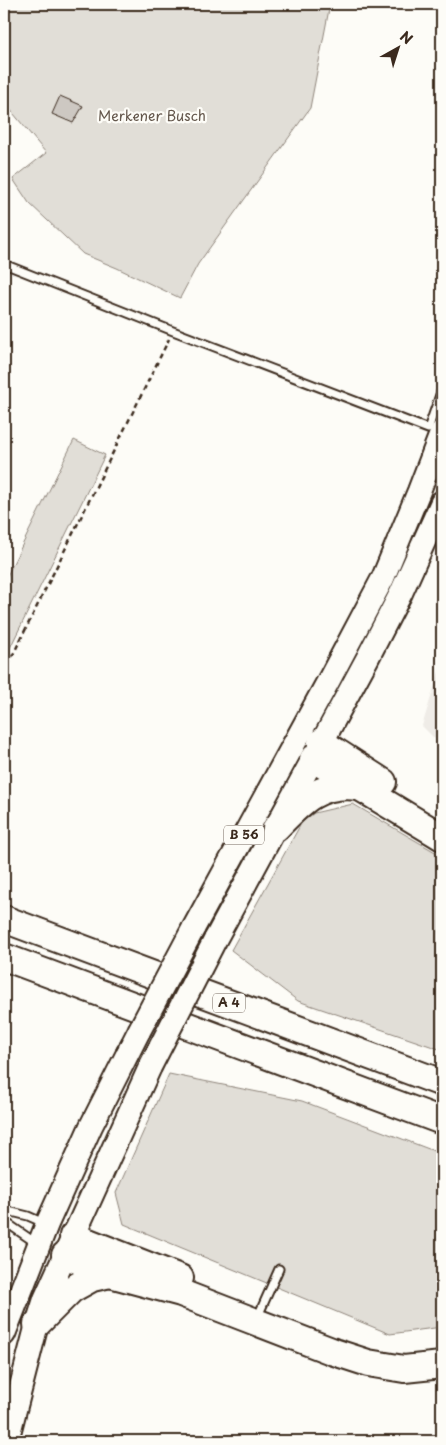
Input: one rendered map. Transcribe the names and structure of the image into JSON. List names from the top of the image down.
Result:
{
  "streets": {
    "highway": ["A 4"],
    "main road": ["B 56"]
  },
  "parks": ["Merkener Busch"],
  "north": "top right"
}
